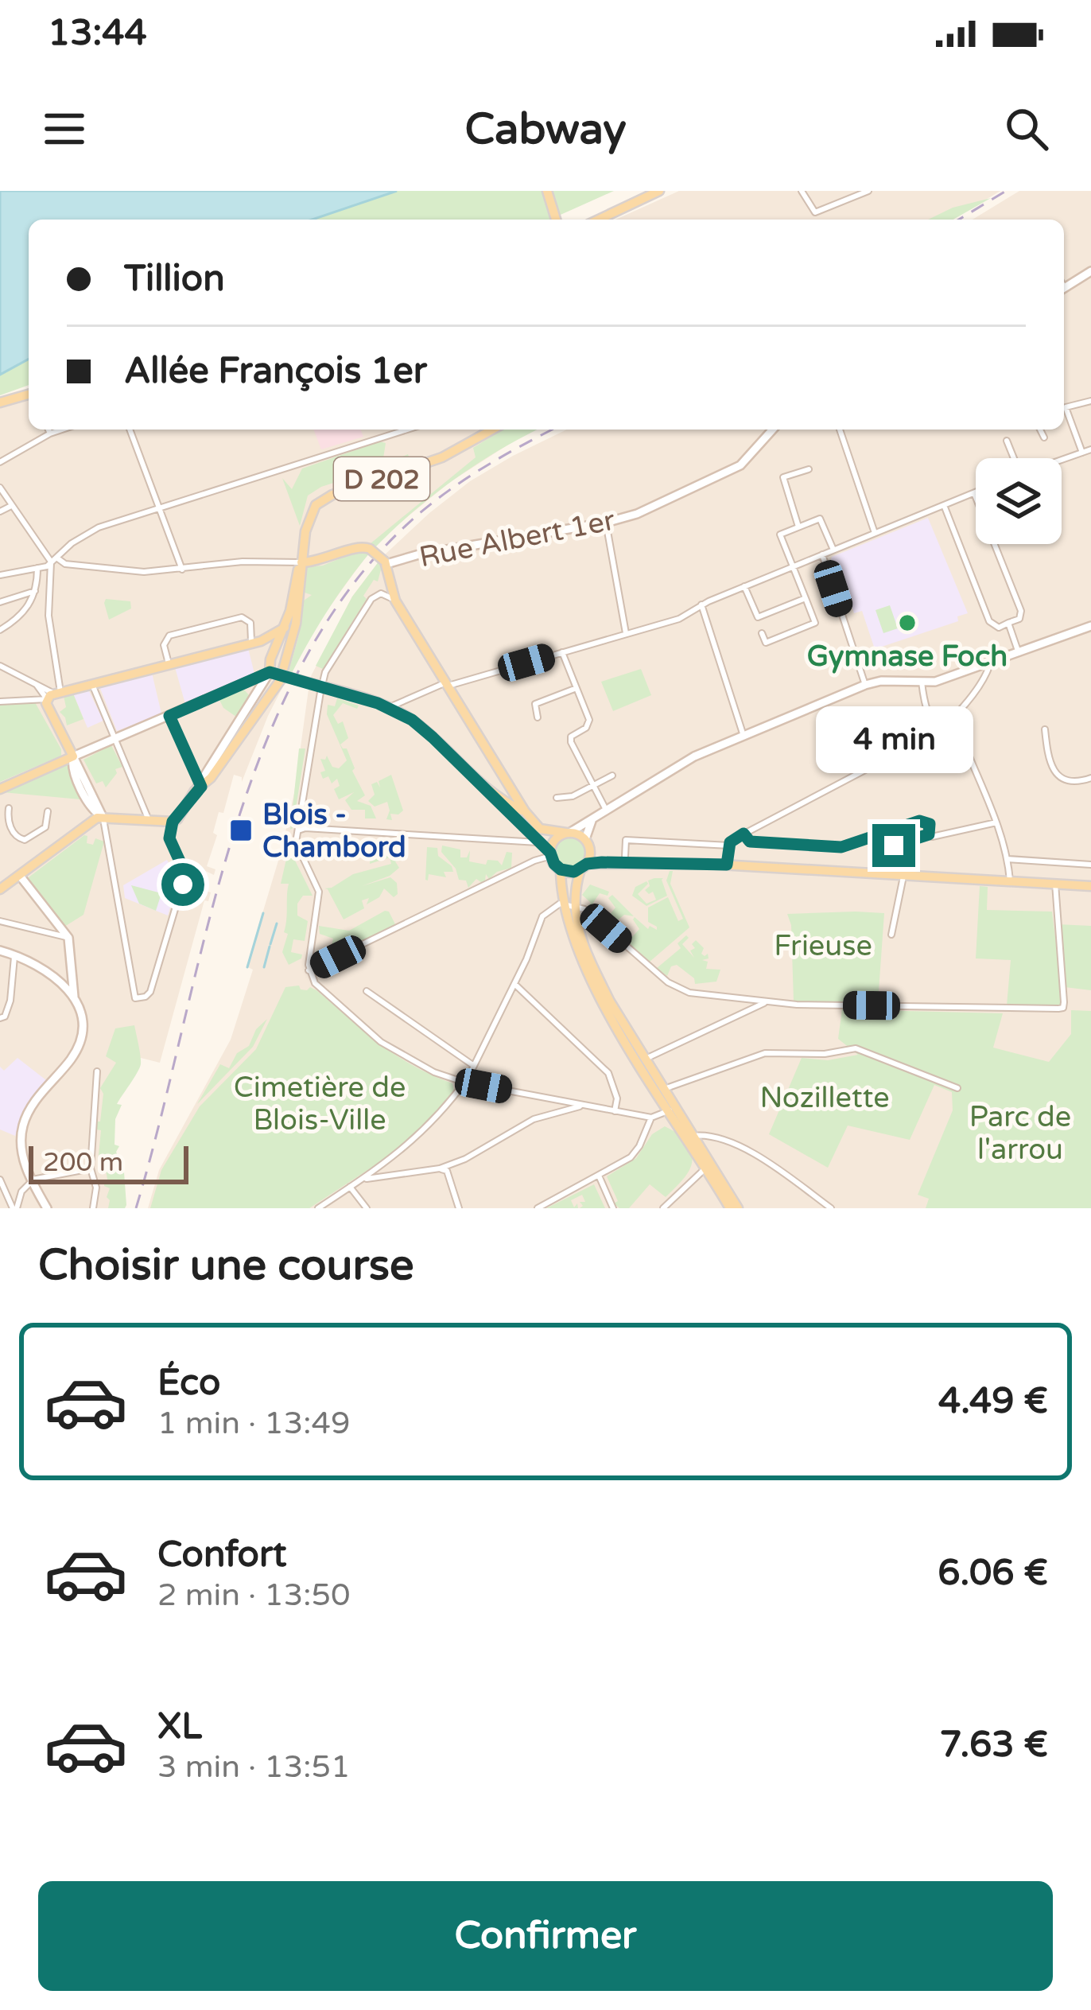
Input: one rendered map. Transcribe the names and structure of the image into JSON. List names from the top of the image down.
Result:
{
  "streets": {
    "main road": ["D 202"],
    "street": ["Rue Albert 1er"]
  },
  "parks": [
    "Frieuse",
    "Cimetière de Blois-Ville",
    "Nozillette",
    "Parc de l'arrou"
  ],
  "places": {
    "other": ["Gymnase Foch"],
    "transit": ["Blois - Chambord"]
  },
  "scale_bar": "200 m",
  "page": {
    "status": "13:44",
    "header": "Cabway",
    "banner": ["Tillion", "Allée François 1er"],
    "bubble": "4 min",
    "scale": "200 m",
    "heading": "Choisir une course",
    "list": [
      {
        "name": "Éco",
        "note": "1 min · 13:49",
        "value": "4.49 €"
      },
      {
        "name": "Confort",
        "note": "2 min · 13:50",
        "value": "6.06 €"
      },
      {
        "name": "XL",
        "note": "3 min · 13:51",
        "value": "7.63 €"
      }
    ],
    "buttons": "Confirmer"
  }
}
